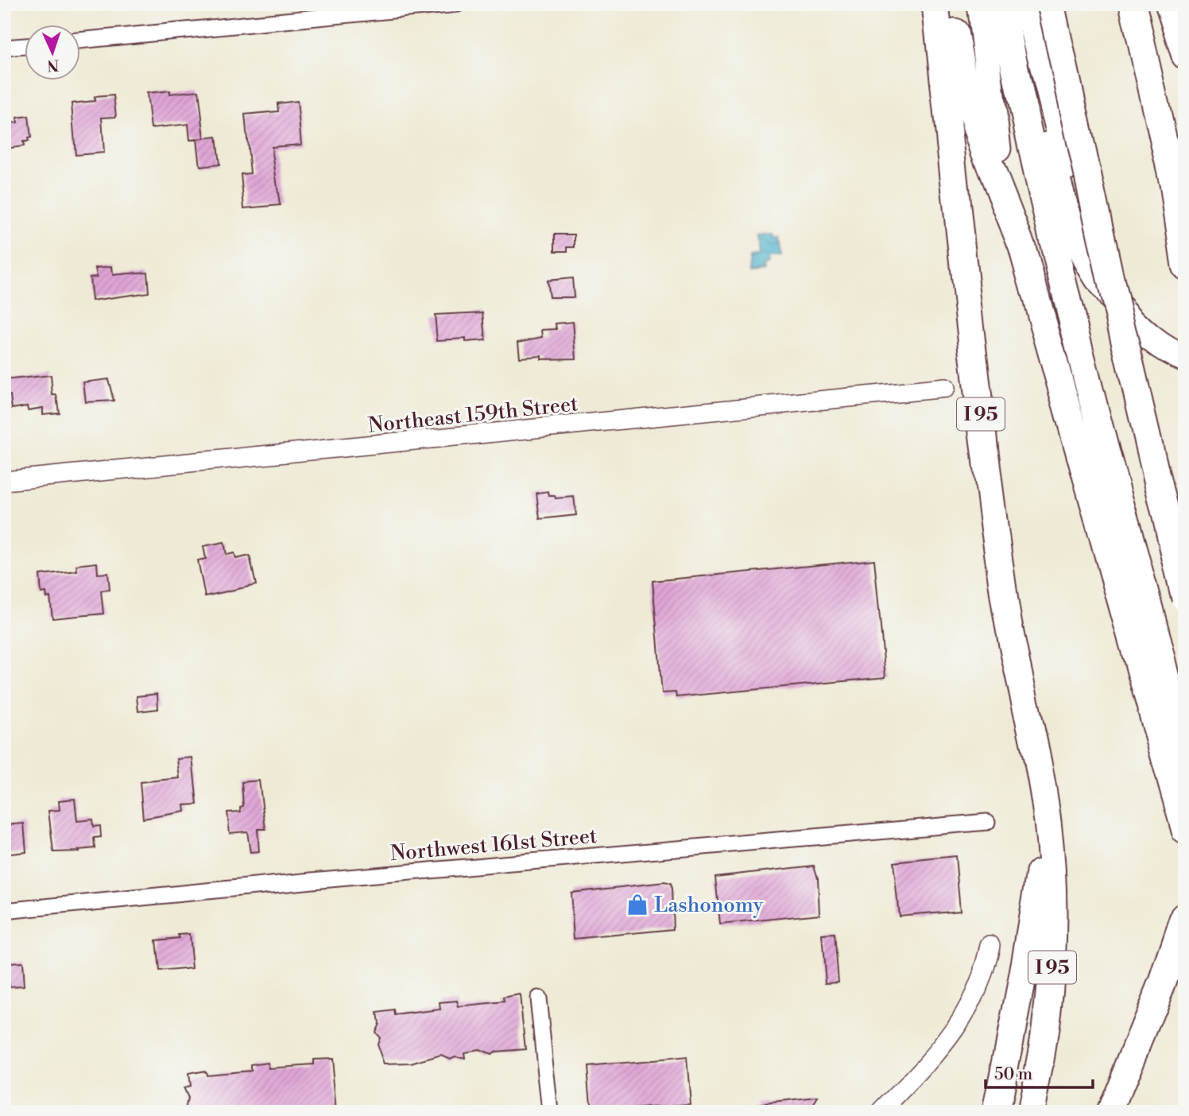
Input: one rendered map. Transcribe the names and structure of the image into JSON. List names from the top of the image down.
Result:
{
  "streets": {
    "highway": ["I 95"],
    "street": ["Northeast 159th Street", "Northwest 161st Street"]
  },
  "places": {
    "shop": ["Lashonomy"]
  },
  "scale_bar": "50 m",
  "north": "bottom"
}
